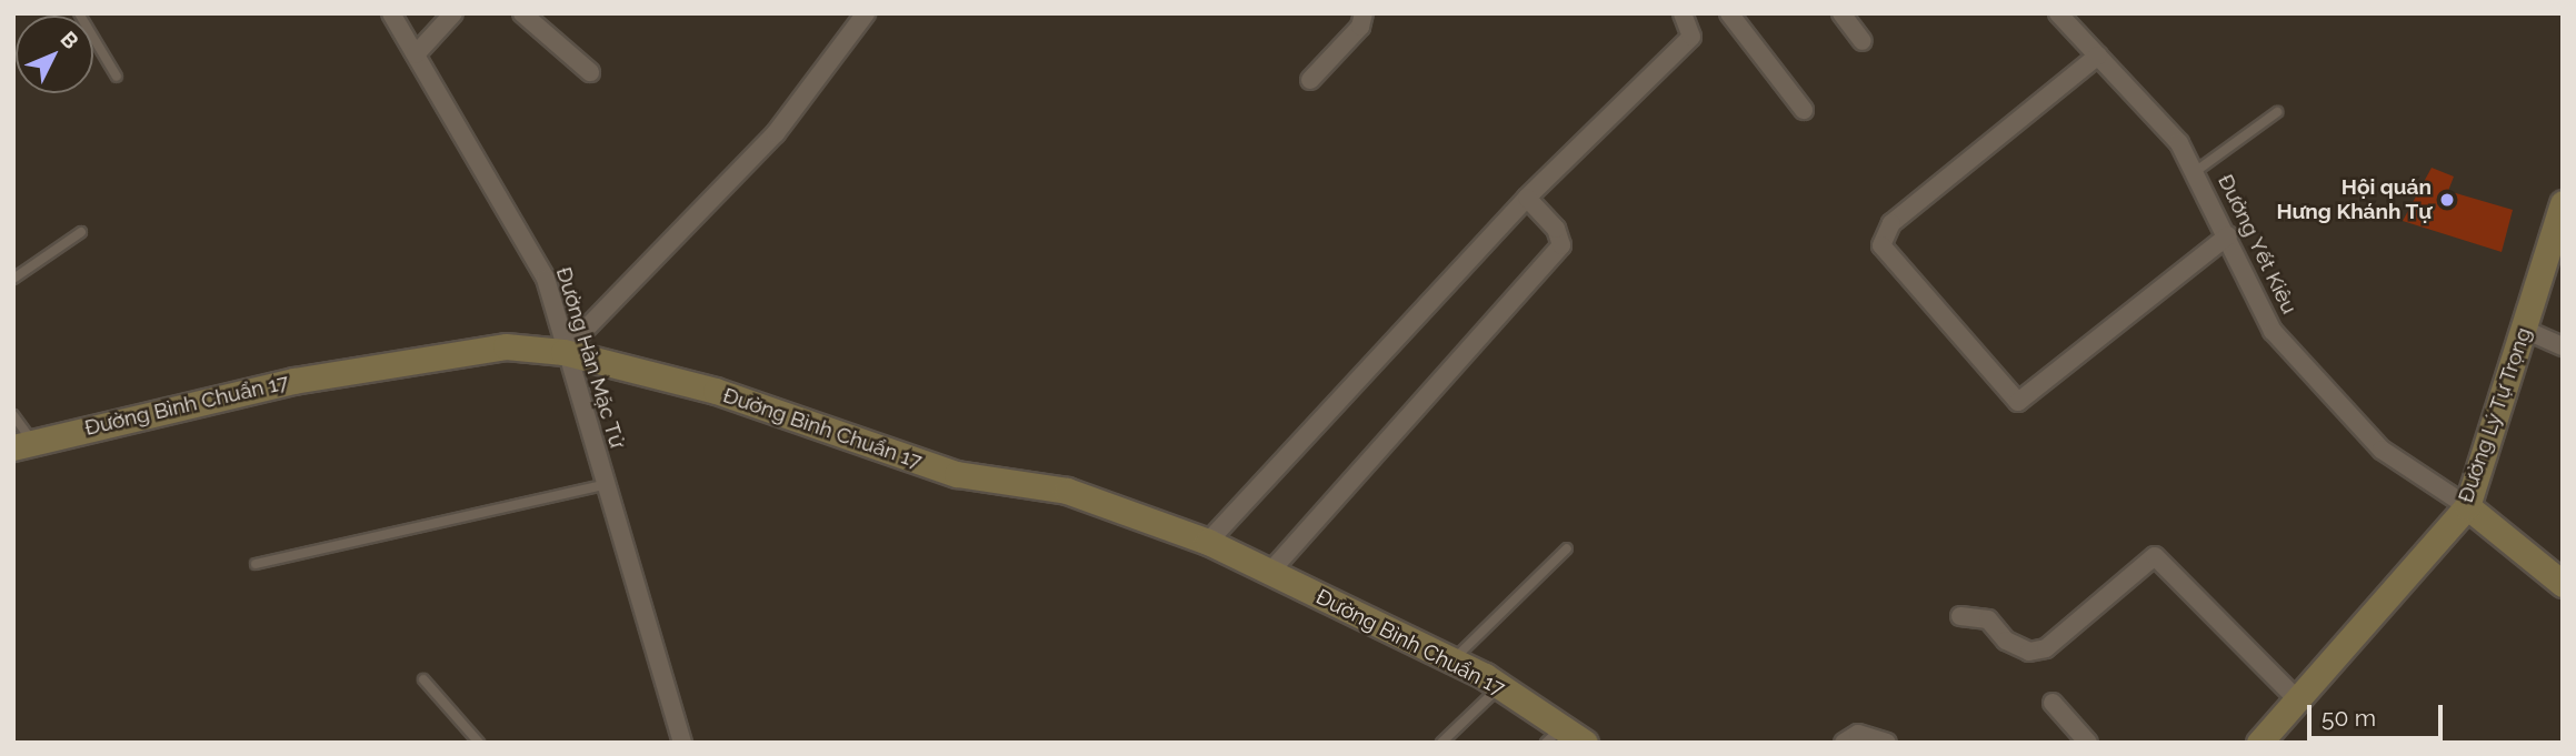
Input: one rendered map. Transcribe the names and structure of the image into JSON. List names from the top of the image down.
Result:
{
  "streets": {
    "street": [
      "Đường Yết Kiêu",
      "Đường Hàn Mặc Tử",
      "Đường Bình Chuẩn 17",
      "Đường Lý Tự Trọng"
    ]
  },
  "crossings": [
    ["Đường Yết Kiêu", "Đường Lý Tự Trọng"],
    ["Đường Hàn Mặc Tử", "Đường Bình Chuẩn 17"]
  ],
  "places": ["Hội quán Hưng Khánh Tự"],
  "scale_bar": "50 m",
  "north": "top right"
}
